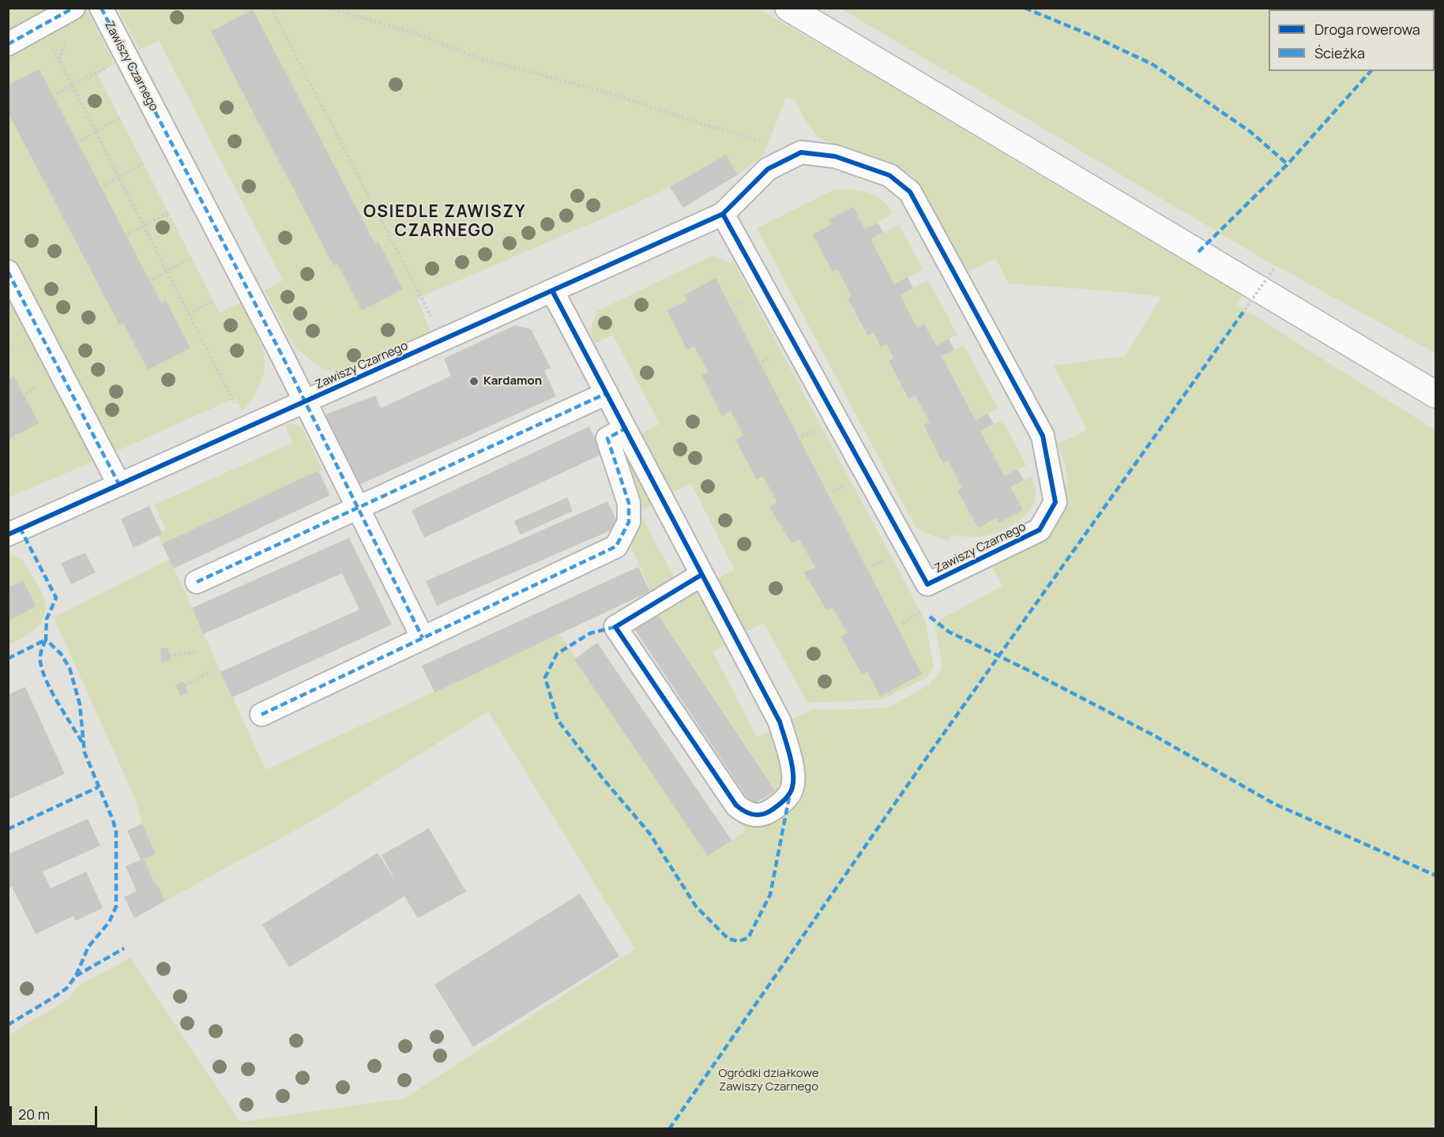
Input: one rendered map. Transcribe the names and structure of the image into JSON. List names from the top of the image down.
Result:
{
  "streets": {
    "street": ["Zawiszy Czarnego"]
  },
  "districts": ["OSIEDLE ZAWISZY CZARNEGO"],
  "parks": ["Ogródki działkowe Zawiszy Czarnego"],
  "places": ["Kardamon"],
  "legend": ["Droga rowerowa", "Ścieżka"],
  "scale_bar": "20 m"
}
